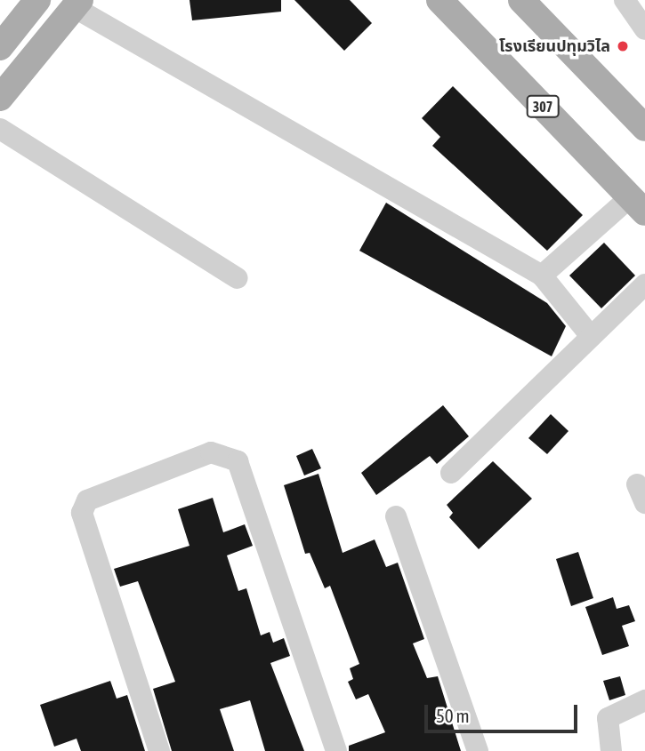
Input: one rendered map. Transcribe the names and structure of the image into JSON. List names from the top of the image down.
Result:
{
  "streets": {
    "main road": ["307"]
  },
  "places": ["โรงเรียนปทุมวิไล"],
  "scale_bar": "50 m"
}
